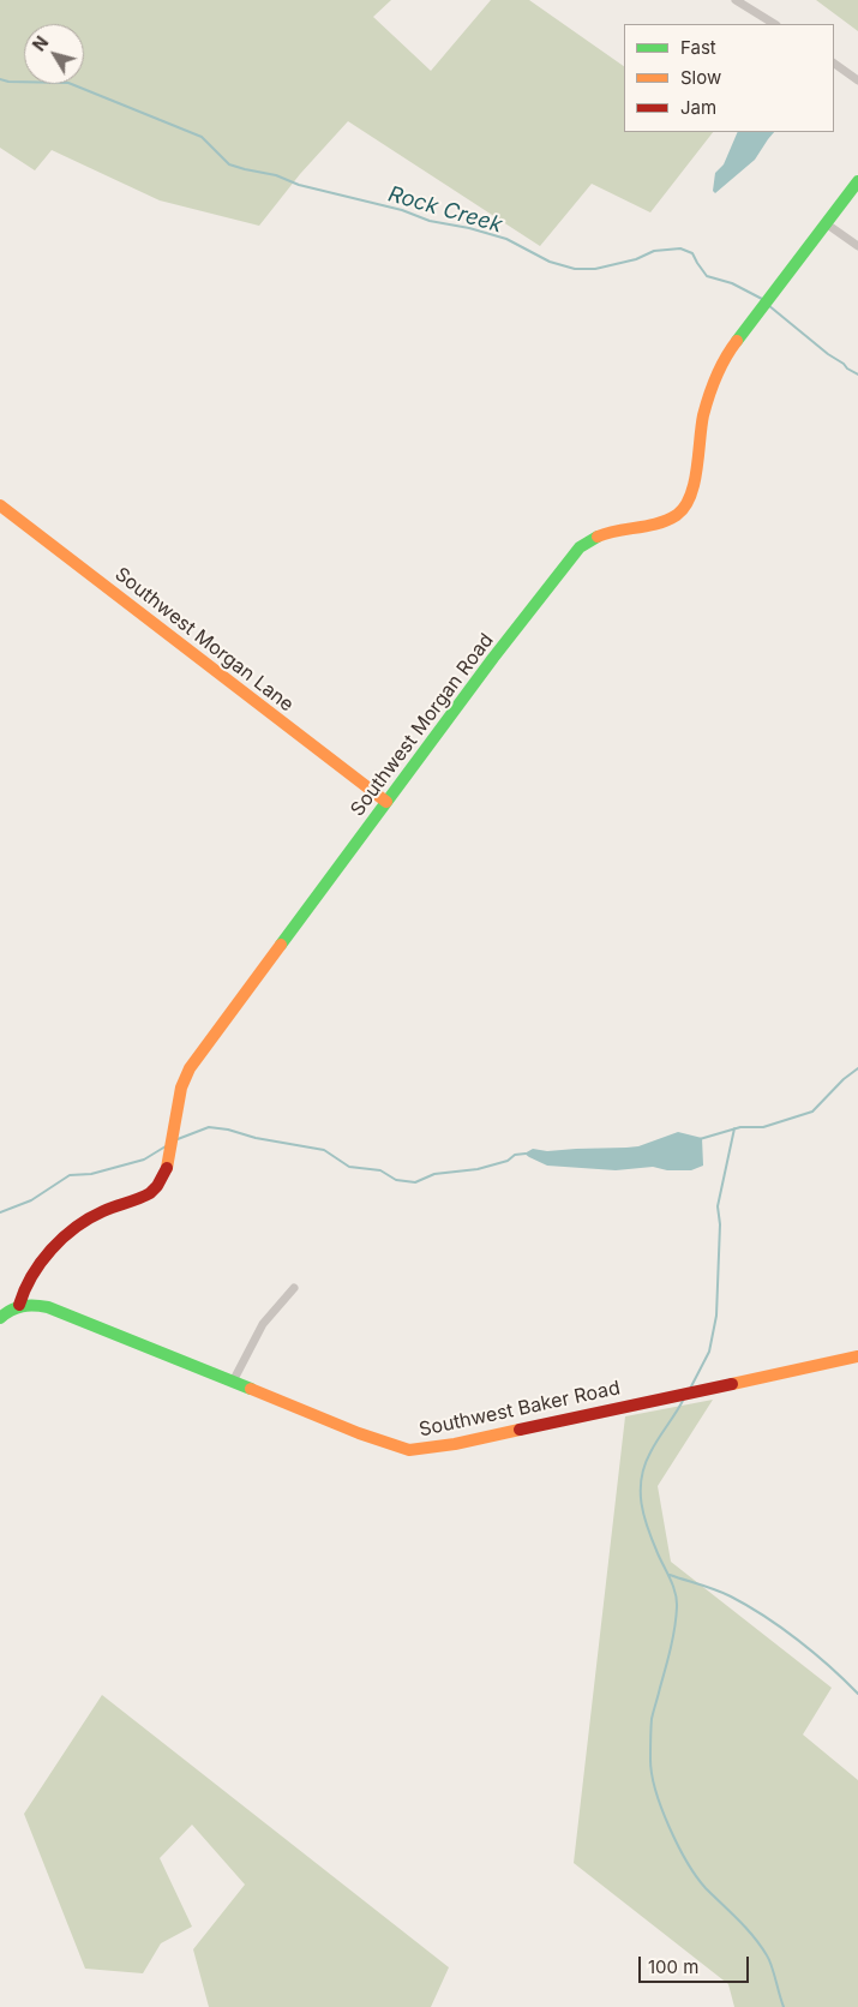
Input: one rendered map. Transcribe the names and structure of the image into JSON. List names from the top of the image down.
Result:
{
  "streets": {
    "street": ["Southwest Morgan Lane", "Southwest Morgan Road", "Southwest Baker Road"]
  },
  "crossings": [
    ["Southwest Morgan Lane", "Southwest Morgan Road"],
    ["Southwest Morgan Road", "Southwest Baker Road"]
  ],
  "water": ["Rock Creek"],
  "legend": ["Fast", "Slow", "Jam"],
  "scale_bar": "100 m",
  "north": "top left"
}
